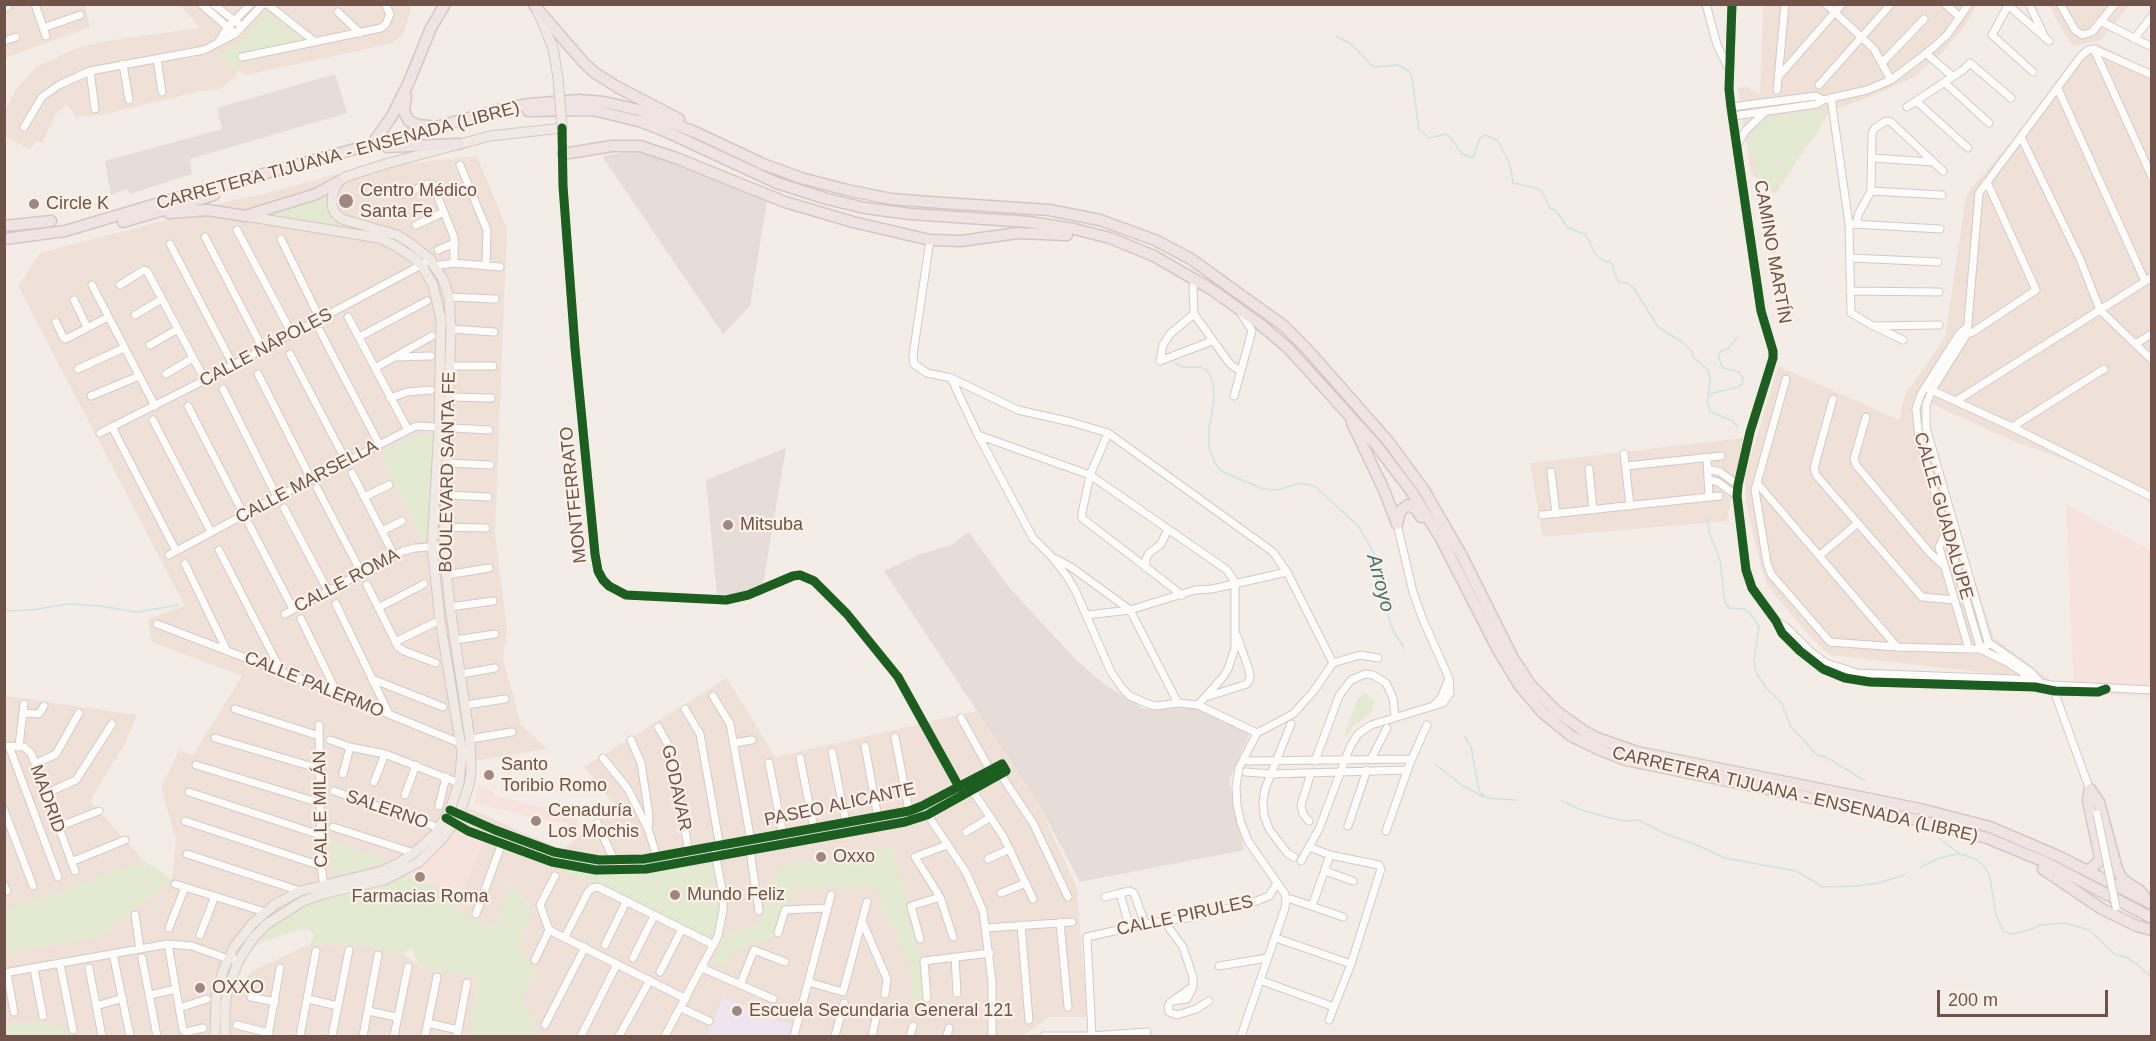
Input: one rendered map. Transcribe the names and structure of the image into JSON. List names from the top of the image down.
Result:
{
  "streets": {
    "highway": ["CARRETERA TIJUANA - ENSENADA (LIBRE)"],
    "main road": ["BOULEVARD SANTA FE"],
    "street": [
      "CAMINO MARTÍN",
      "CALLE NÁPOLES",
      "CALLE MARSELLA",
      "MONTFERRATO",
      "CALLE GUADALUPE",
      "CALLE ROMA",
      "CALLE PALERMO",
      "GODAVAR",
      "MADRID",
      "PASEO ALICANTE",
      "CALLE MILÁN",
      "SALERNO",
      "CALLE PIRULES"
    ]
  },
  "crossings": [
    ["CALLE NÁPOLES", "BOULEVARD SANTA FE"],
    ["CALLE NÁPOLES", "CALLE MARSELLA"],
    ["BOULEVARD SANTA FE", "CALLE MARSELLA"],
    ["BOULEVARD SANTA FE", "CALLE ROMA"],
    ["BOULEVARD SANTA FE", "CALLE PALERMO"],
    ["BOULEVARD SANTA FE", "PASEO ALICANTE"],
    ["BOULEVARD SANTA FE", "CALLE MILÁN"],
    ["BOULEVARD SANTA FE", "SALERNO"],
    ["MONTFERRATO", "PASEO ALICANTE"],
    ["GODAVAR", "PASEO ALICANTE"]
  ],
  "water": ["Arroyo"],
  "places": [
    "Centro Médico Santa Fe",
    "Circle K",
    "Mitsuba",
    "Santo Toribio Romo",
    "Cenaduría Los Mochis",
    "Oxxo",
    "Farmacias Roma",
    "Mundo Feliz",
    "OXXO",
    "Escuela Secundaria General 121"
  ],
  "scale_bar": "200 m"
}
